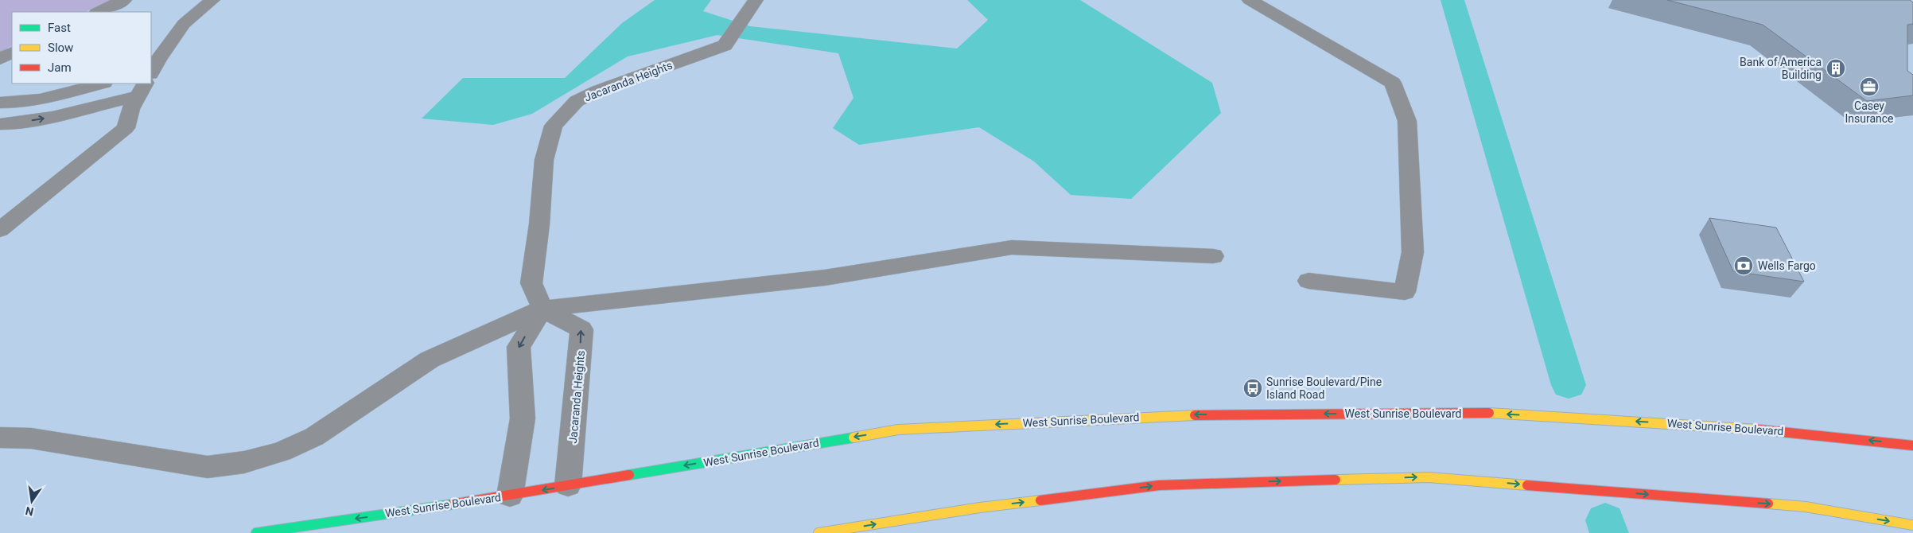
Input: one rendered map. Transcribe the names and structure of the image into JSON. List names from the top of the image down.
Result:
{
  "streets": {
    "highway": ["West Sunrise Boulevard"],
    "street": ["Jacaranda Heights"]
  },
  "crossings": [
    ["Jacaranda Heights", "West Sunrise Boulevard"]
  ],
  "places": {
    "building": ["Bank of America Building"],
    "office": ["Casey Insurance"],
    "bank": ["Wells Fargo"],
    "bus stop": ["Sunrise Boulevard/Pine Island Road"]
  },
  "legend": ["Fast", "Slow", "Jam"],
  "north": "bottom"
}
